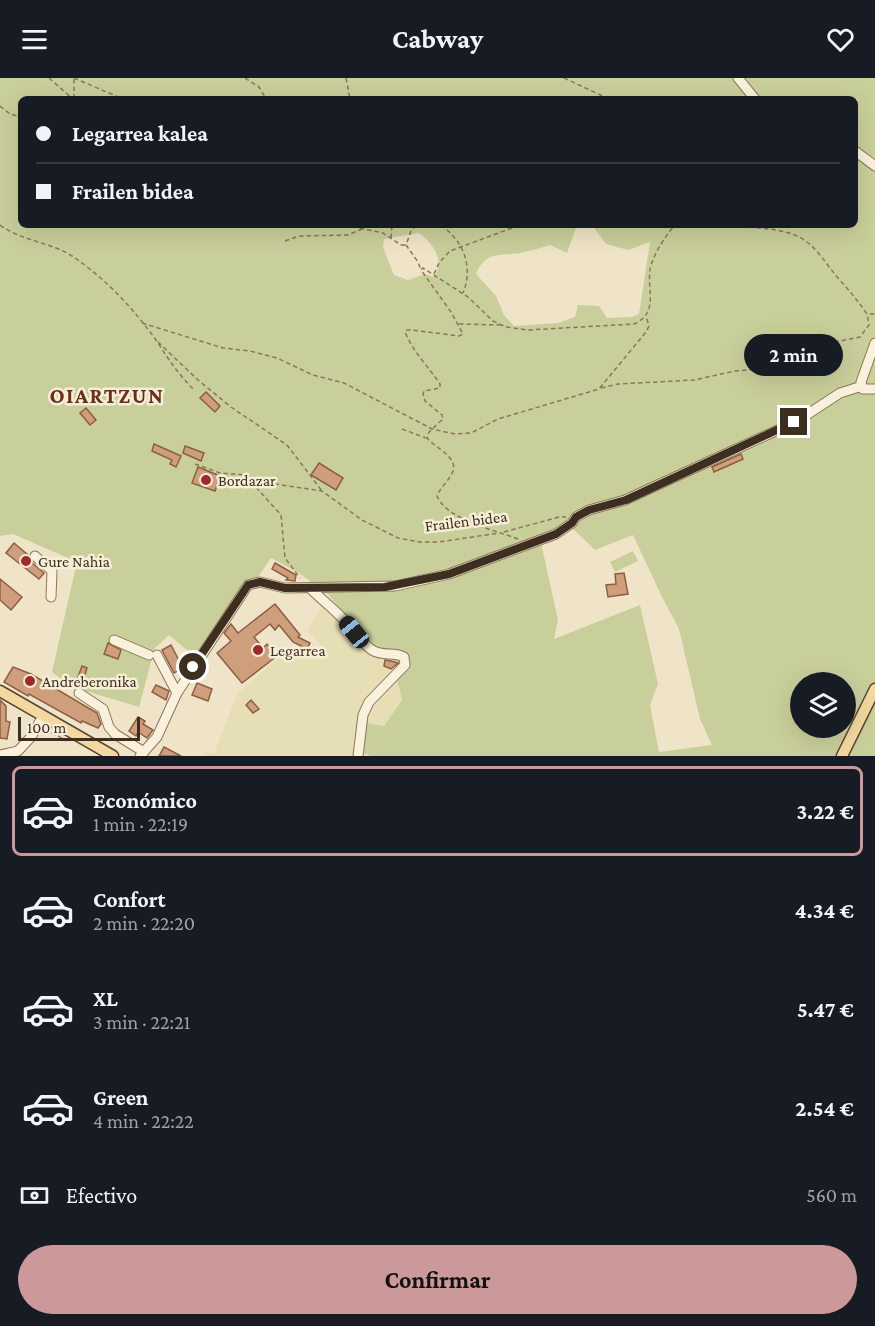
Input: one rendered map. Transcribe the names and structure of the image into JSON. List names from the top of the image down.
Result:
{
  "streets": {
    "path": ["Frailen bidea"]
  },
  "districts": ["OIARTZUN"],
  "places": [
    "Bordazar",
    "Gure Nahia",
    "Legarrea",
    "Andreberonika"
  ],
  "scale_bar": "100 m",
  "page": {
    "header": "Cabway",
    "banner": ["Legarrea kalea", "Frailen bidea"],
    "bubble": "2 min",
    "scale": "100 m",
    "list": [
      {
        "name": "Económico",
        "note": "1 min · 22:19",
        "value": "3.22 €"
      },
      {
        "name": "Confort",
        "note": "2 min · 22:20",
        "value": "4.34 €"
      },
      {
        "name": "XL",
        "note": "3 min · 22:21",
        "value": "5.47 €"
      },
      {
        "name": "Green",
        "note": "4 min · 22:22",
        "value": "2.54 €"
      }
    ],
    "pay": ["Efectivo", "560 m"],
    "buttons": "Confirmar"
  }
}
